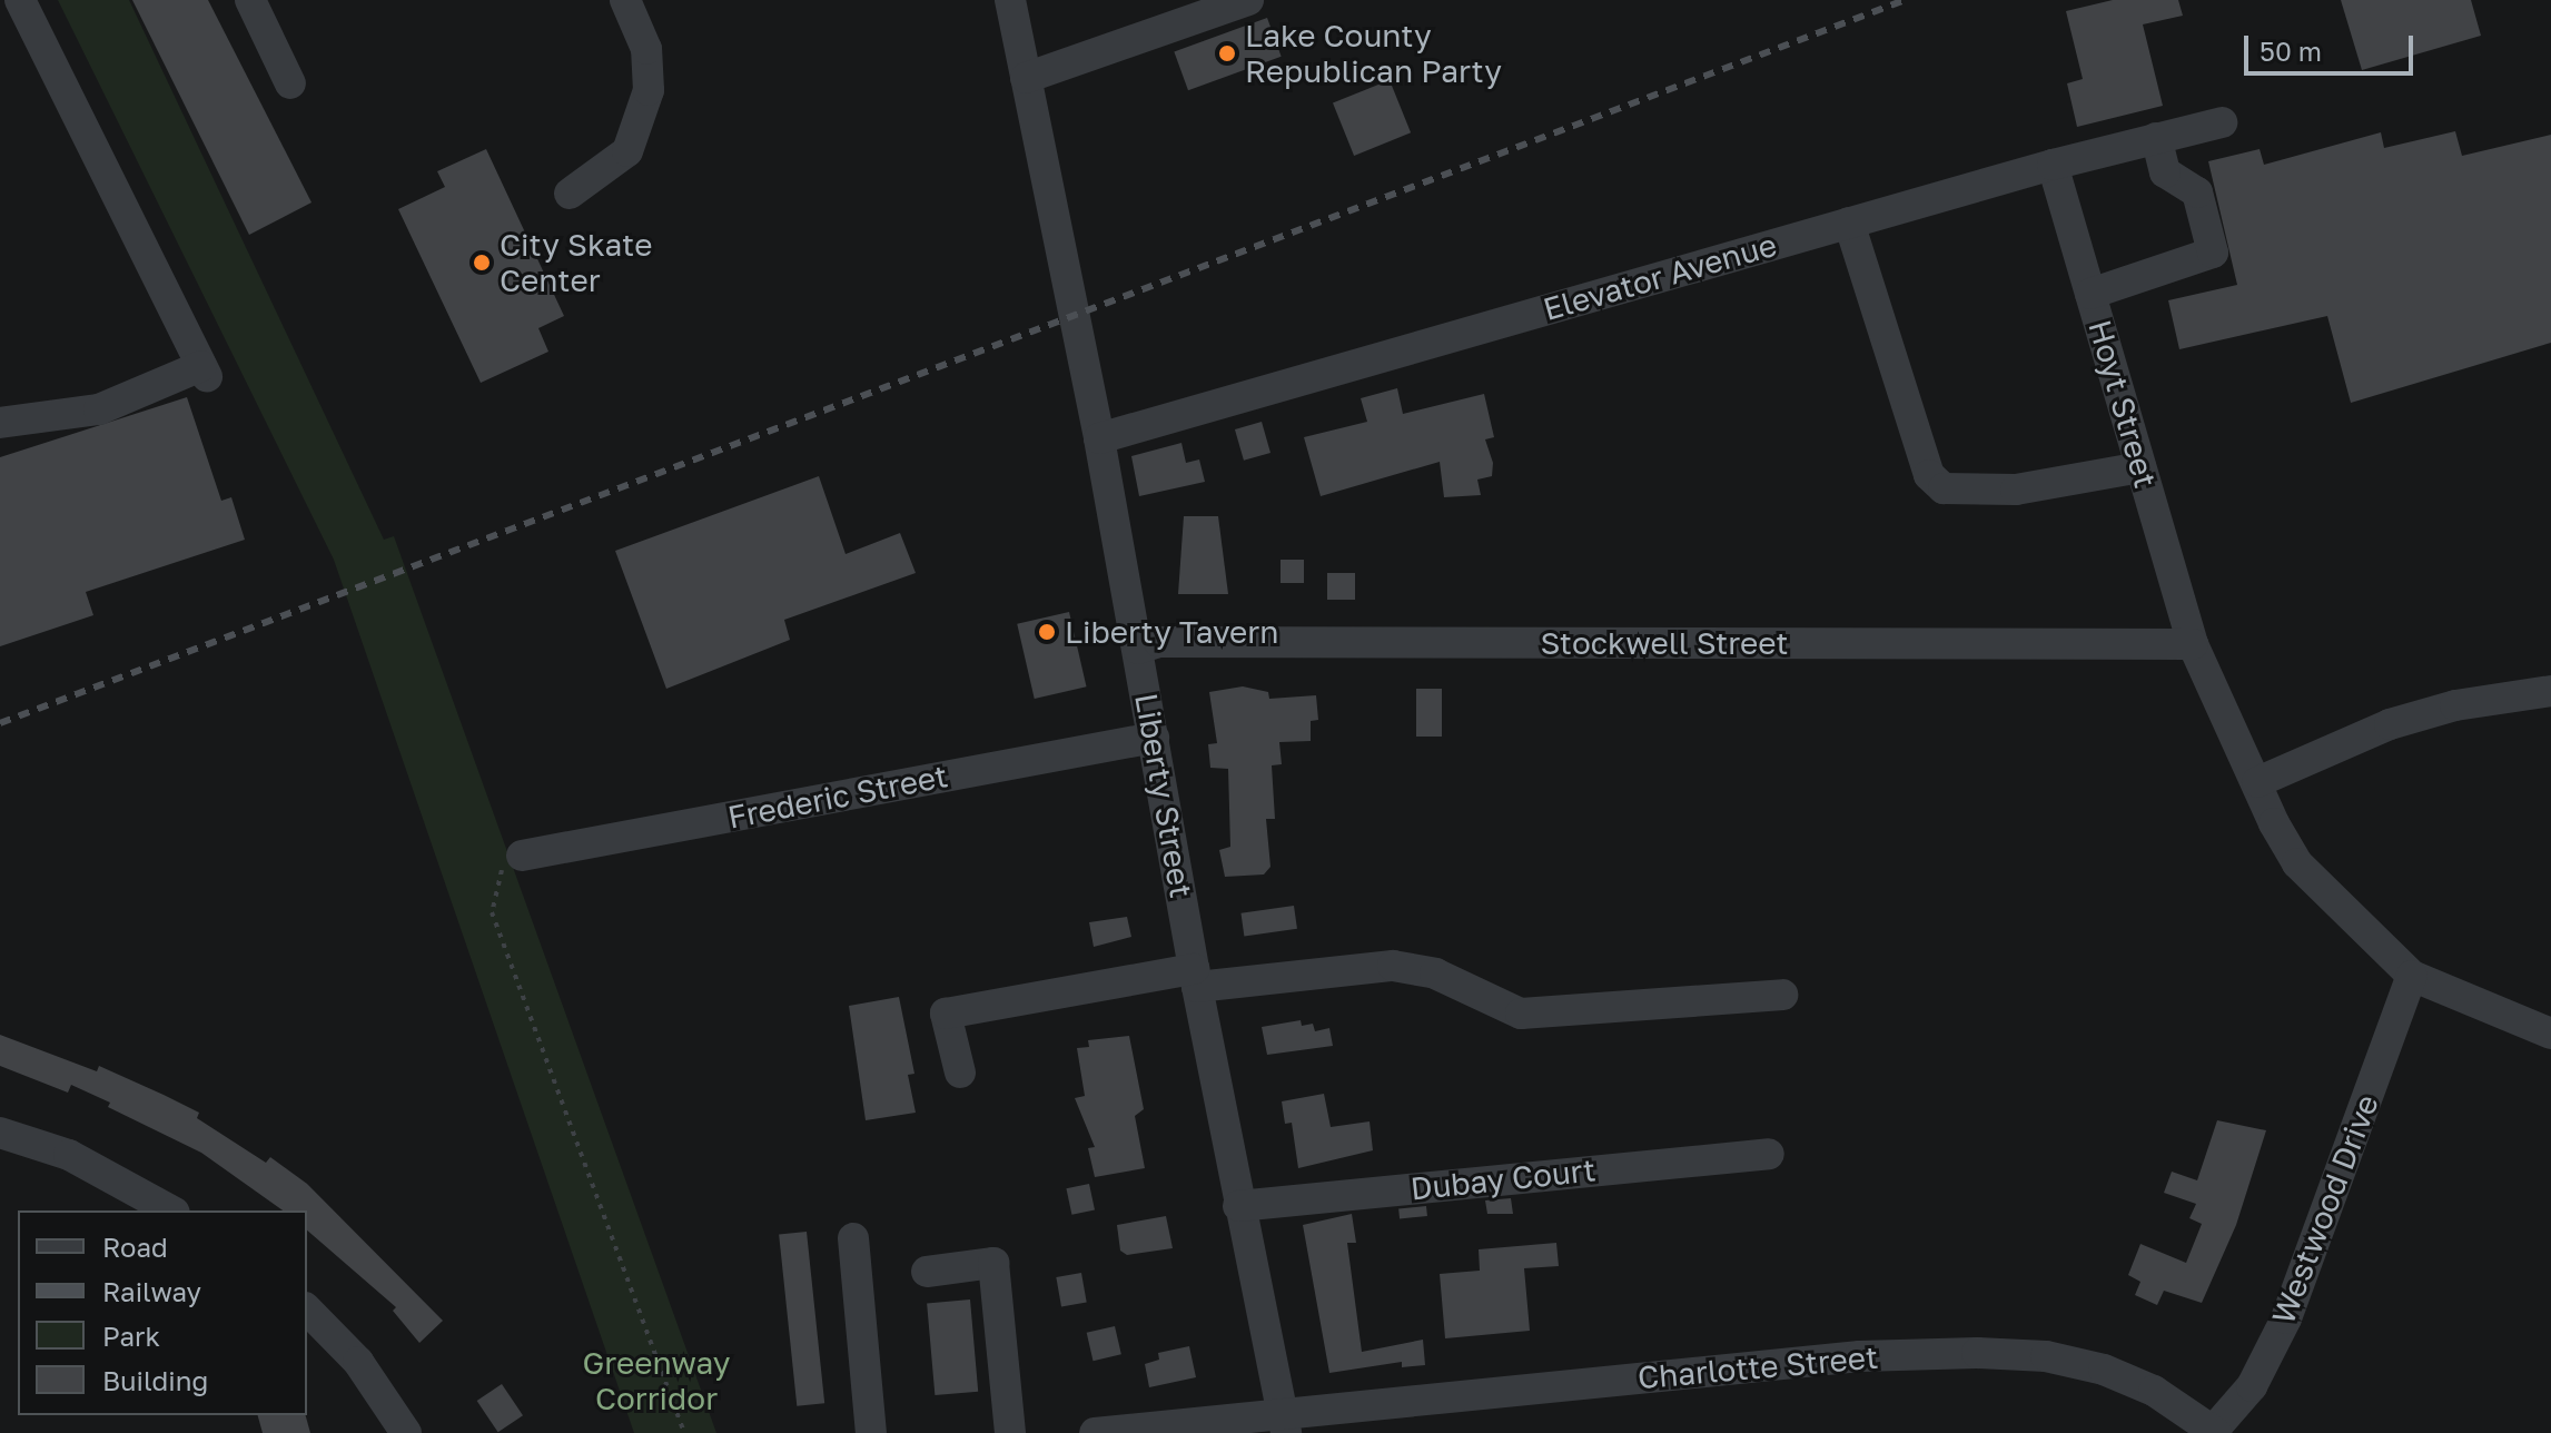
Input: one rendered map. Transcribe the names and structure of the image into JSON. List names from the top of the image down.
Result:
{
  "streets": {
    "street": [
      "Elevator Avenue",
      "Hoyt Street",
      "Stockwell Street",
      "Liberty Street",
      "Frederic Street",
      "Dubay Court",
      "Westwood Drive",
      "Charlotte Street"
    ]
  },
  "crossings": [
    ["Elevator Avenue", "Hoyt Street"],
    ["Elevator Avenue", "Liberty Street"],
    ["Hoyt Street", "Stockwell Street"],
    ["Hoyt Street", "Westwood Drive"],
    ["Stockwell Street", "Liberty Street"],
    ["Liberty Street", "Frederic Street"],
    ["Liberty Street", "Dubay Court"],
    ["Liberty Street", "Charlotte Street"],
    ["Westwood Drive", "Charlotte Street"]
  ],
  "parks": ["Greenway Corridor"],
  "places": ["Lake County Republican Party", "City Skate Center", "Liberty Tavern"],
  "legend": [
    "Road",
    "Railway",
    "Park",
    "Building"
  ],
  "scale_bar": "50 m"
}
